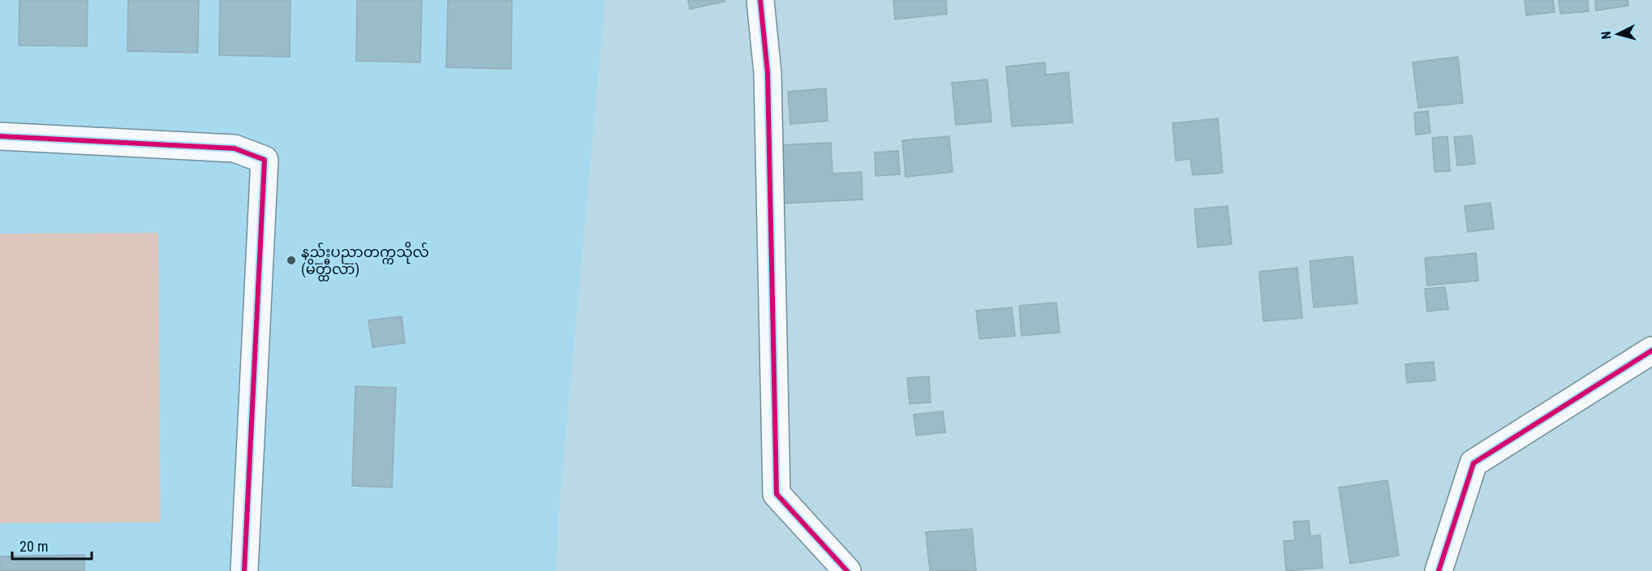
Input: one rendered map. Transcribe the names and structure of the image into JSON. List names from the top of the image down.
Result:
{
  "places": ["နည်းပညာတက္ကသိုလ် (မိတ္ထီလာ)"],
  "scale_bar": "20 m",
  "north": "left"
}
